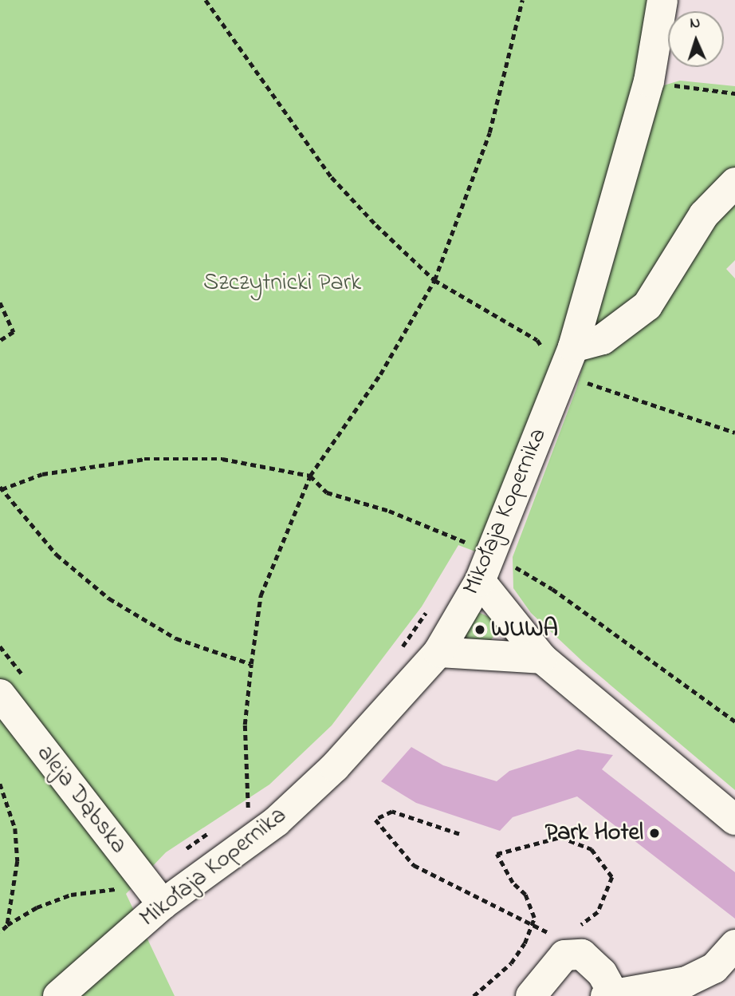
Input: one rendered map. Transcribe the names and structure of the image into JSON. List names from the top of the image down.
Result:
{
  "streets": {
    "street": ["Mikołaja Kopernika", "aleja Dąbska"]
  },
  "crossings": [
    ["Mikołaja Kopernika", "aleja Dąbska"]
  ],
  "parks": ["Szczytnicki Park"],
  "places": ["WUWA", "Park Hotel"],
  "north": "top"
}
